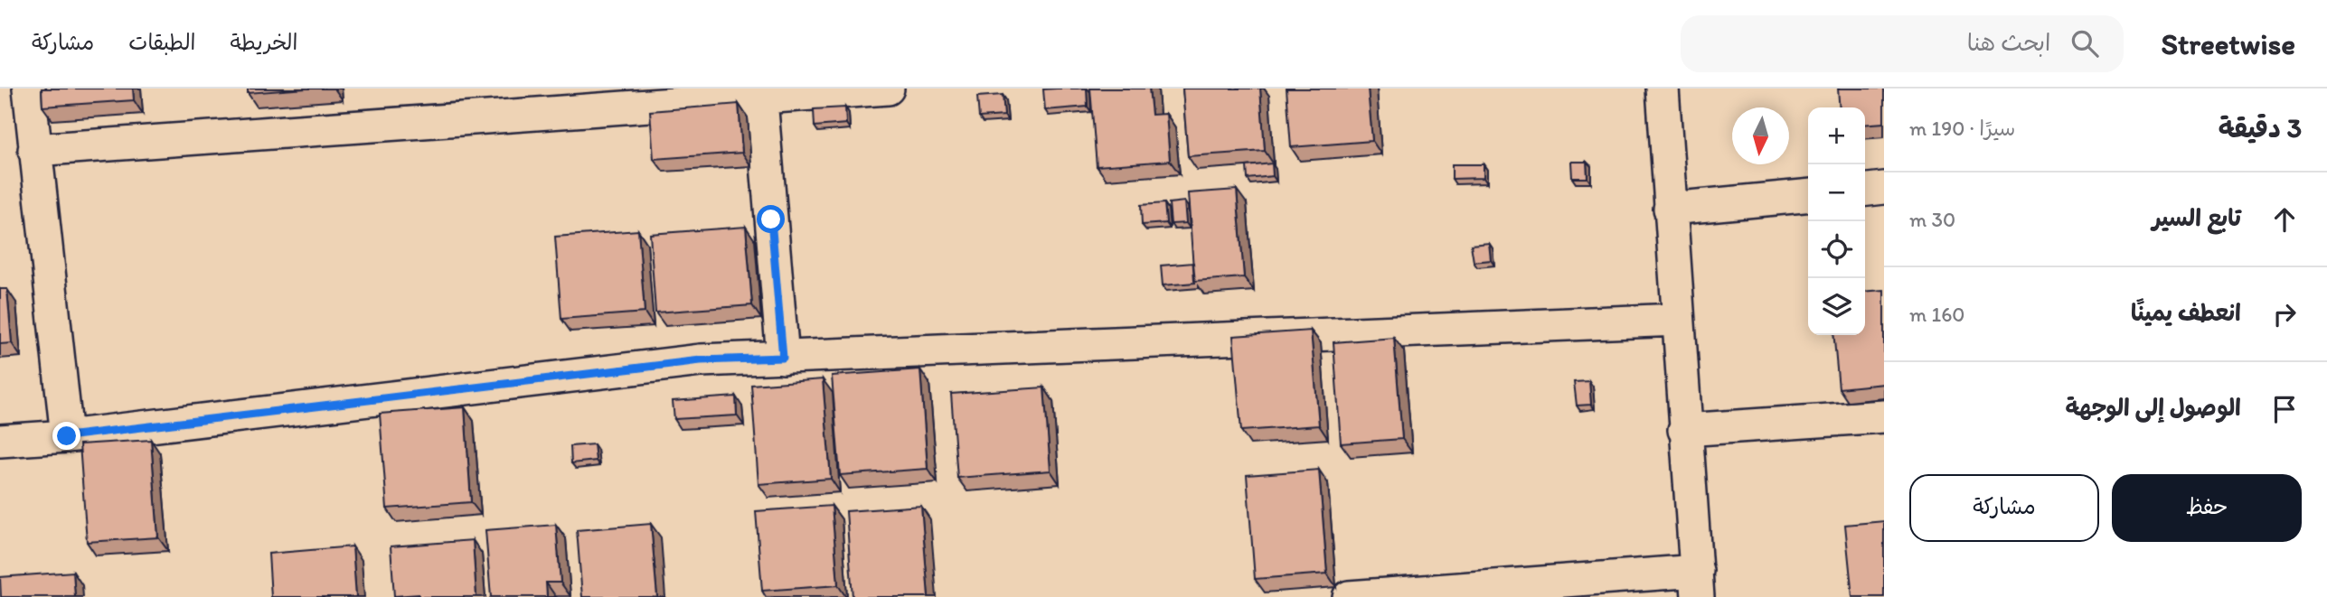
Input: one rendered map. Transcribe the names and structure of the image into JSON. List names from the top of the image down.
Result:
{
  "north": "bottom",
  "page": {
    "header": "Streetwise",
    "search": "ابحث هنا",
    "nav": ["الخريطة", "الطبقات", "مشاركة"],
    "heading": ["3 دقيقة", "سيرًا · 190 m"],
    "map_buttons": ["+", "−"],
    "list": [
      ["تابع السير", "30 m"],
      ["انعطف يمينًا", "160 m"],
      "الوصول إلى الوجهة"
    ],
    "buttons": ["حفظ", "مشاركة"]
  }
}
